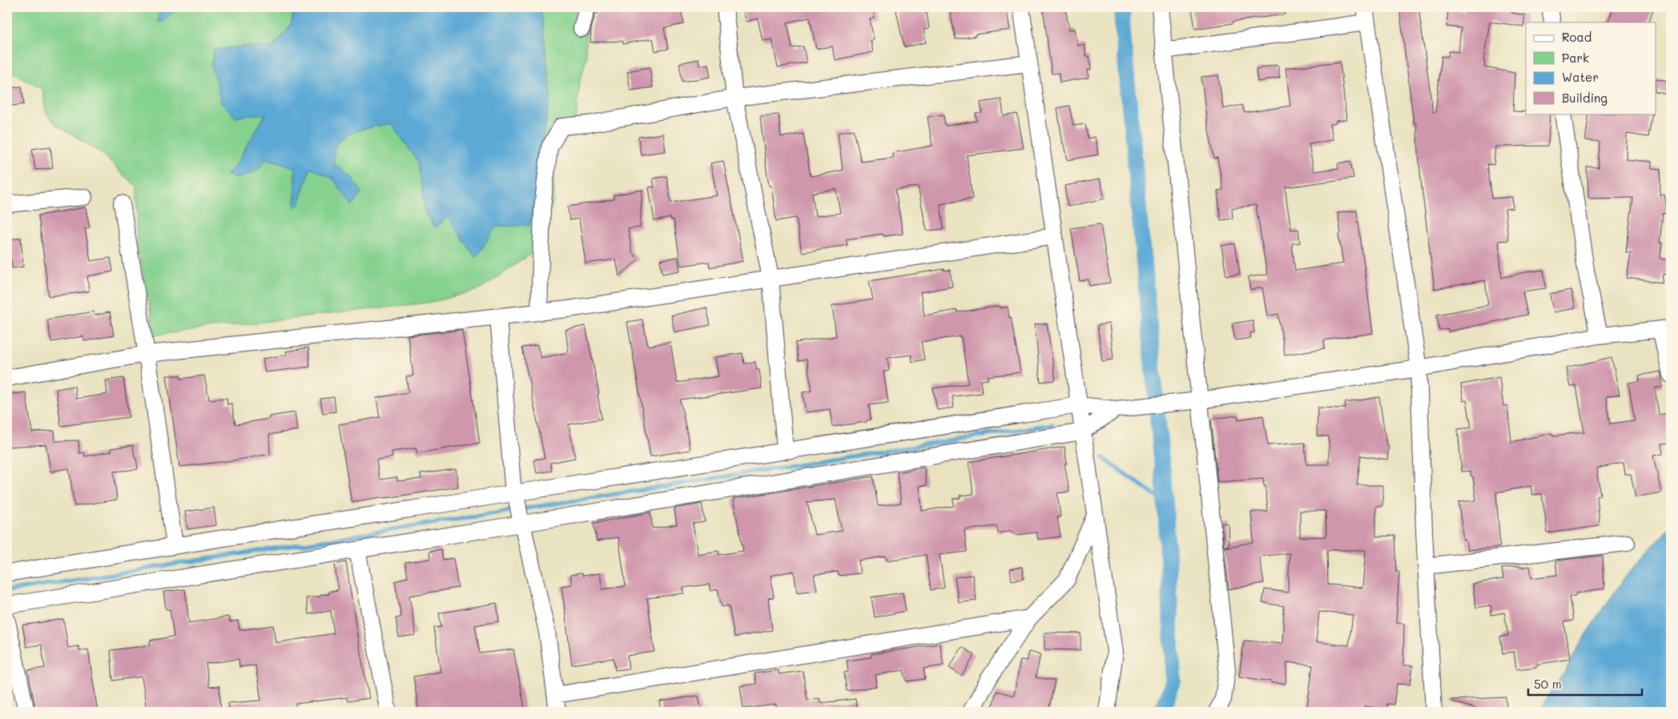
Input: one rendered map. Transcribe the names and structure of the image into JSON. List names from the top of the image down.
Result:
{
  "legend": [
    "Road",
    "Park",
    "Water",
    "Building"
  ],
  "scale_bar": "50 m"
}
